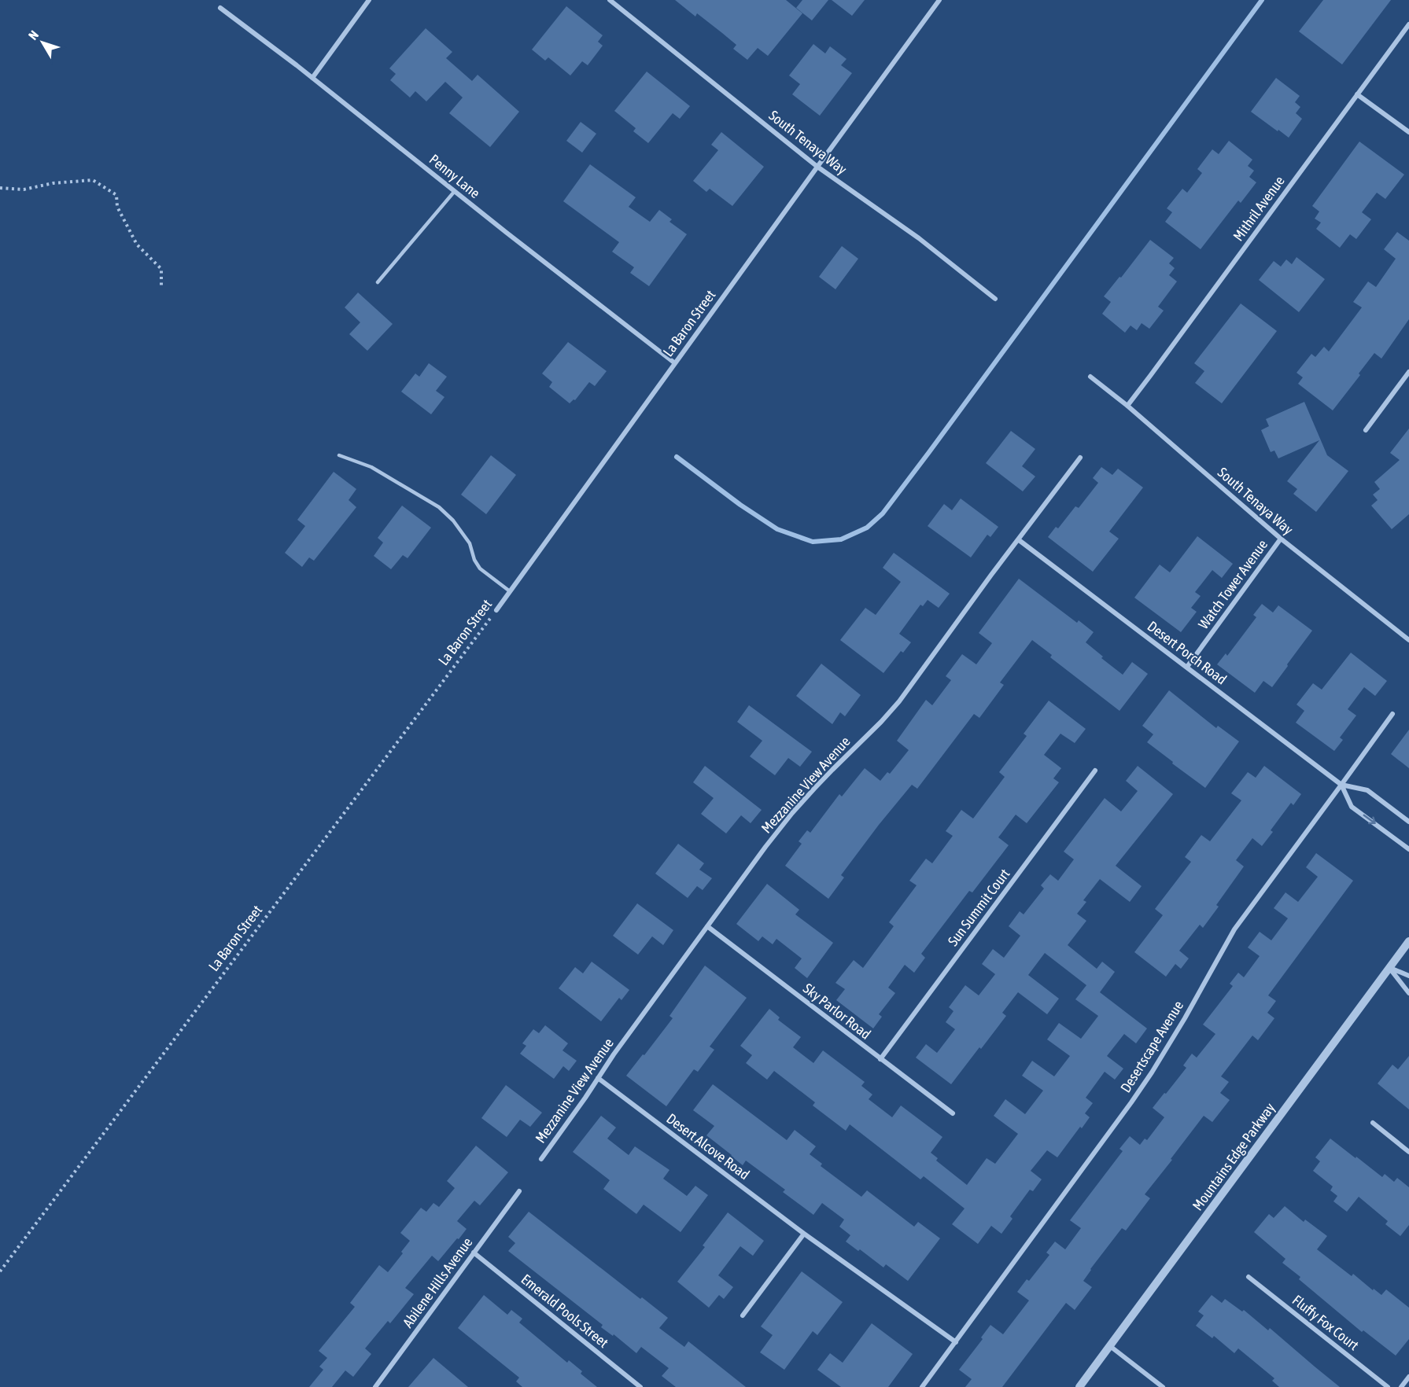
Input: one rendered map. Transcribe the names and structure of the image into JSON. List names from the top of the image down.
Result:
{
  "streets": {
    "street": [
      "South Tenaya Way",
      "Penny Lane",
      "Mithril Avenue",
      "La Baron Street",
      "Watch Tower Avenue",
      "Desert Porch Road",
      "Mezzanine View Avenue",
      "Sun Summit Court",
      "Sky Parlor Road",
      "Desertscape Avenue",
      "Desert Alcove Road",
      "Mountains Edge Parkway",
      "Abilene Hills Avenue",
      "Emerald Pools Street",
      "Fluffy Fox Court"
    ]
  },
  "crossings": [
    ["South Tenaya Way", "Mithril Avenue"],
    ["South Tenaya Way", "La Baron Street"],
    ["South Tenaya Way", "Watch Tower Avenue"],
    ["Penny Lane", "La Baron Street"],
    ["Watch Tower Avenue", "Desert Porch Road"],
    ["Desert Porch Road", "Mezzanine View Avenue"],
    ["Desert Porch Road", "Desertscape Avenue"],
    ["Mezzanine View Avenue", "Sky Parlor Road"],
    ["Mezzanine View Avenue", "Desert Alcove Road"],
    ["Sun Summit Court", "Sky Parlor Road"],
    ["Desertscape Avenue", "Desert Alcove Road"],
    ["Abilene Hills Avenue", "Emerald Pools Street"]
  ],
  "north": "top left"
}
